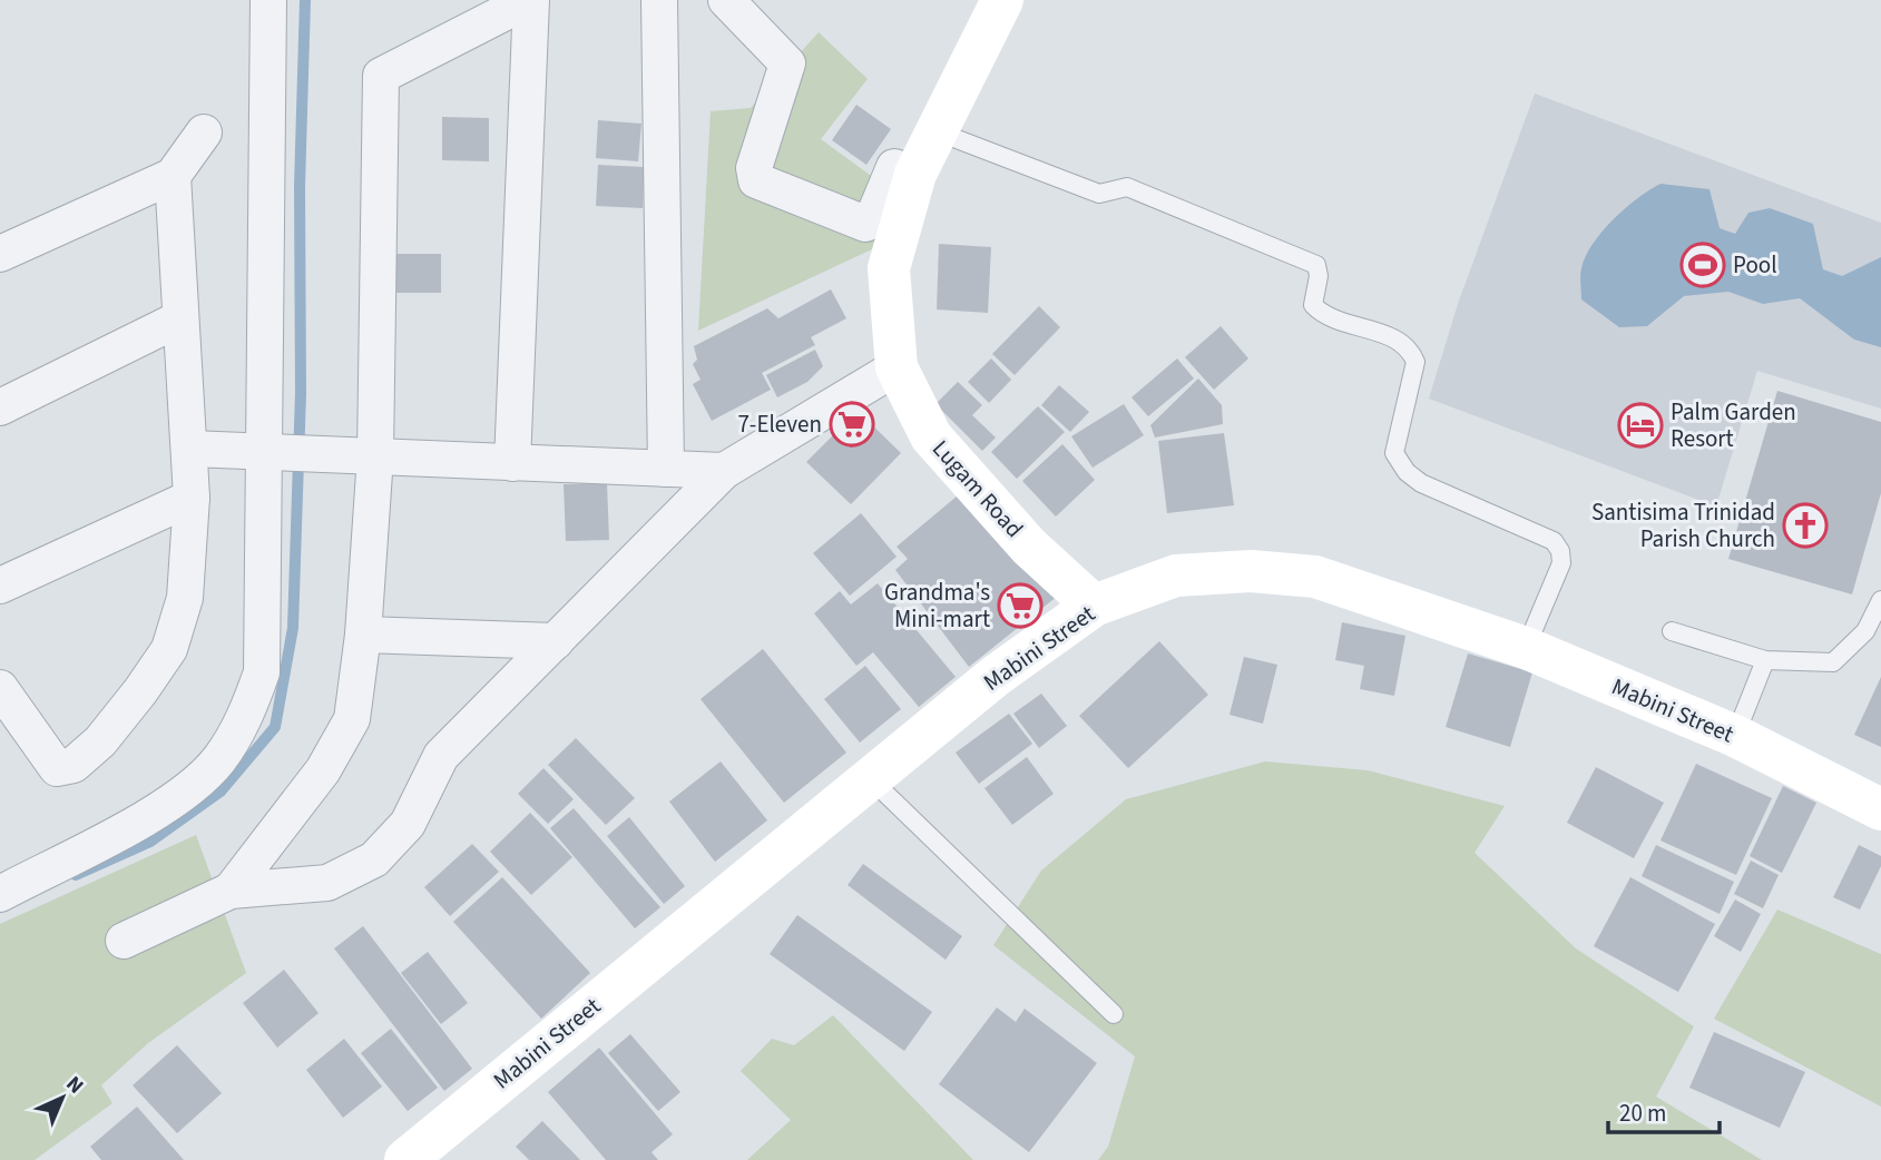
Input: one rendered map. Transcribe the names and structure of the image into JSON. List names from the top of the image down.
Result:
{
  "streets": {
    "main road": ["Lugam Road", "Mabini Street"]
  },
  "crossings": [
    ["Lugam Road", "Mabini Street"]
  ],
  "places": {
    "sports": ["Pool"],
    "supermarket": ["7-Eleven", "Grandma's Mini-mart"],
    "hotel": ["Palm Garden Resort"],
    "church": ["Santisima Trinidad Parish Church"]
  },
  "scale_bar": "20 m",
  "north": "top right"
}
